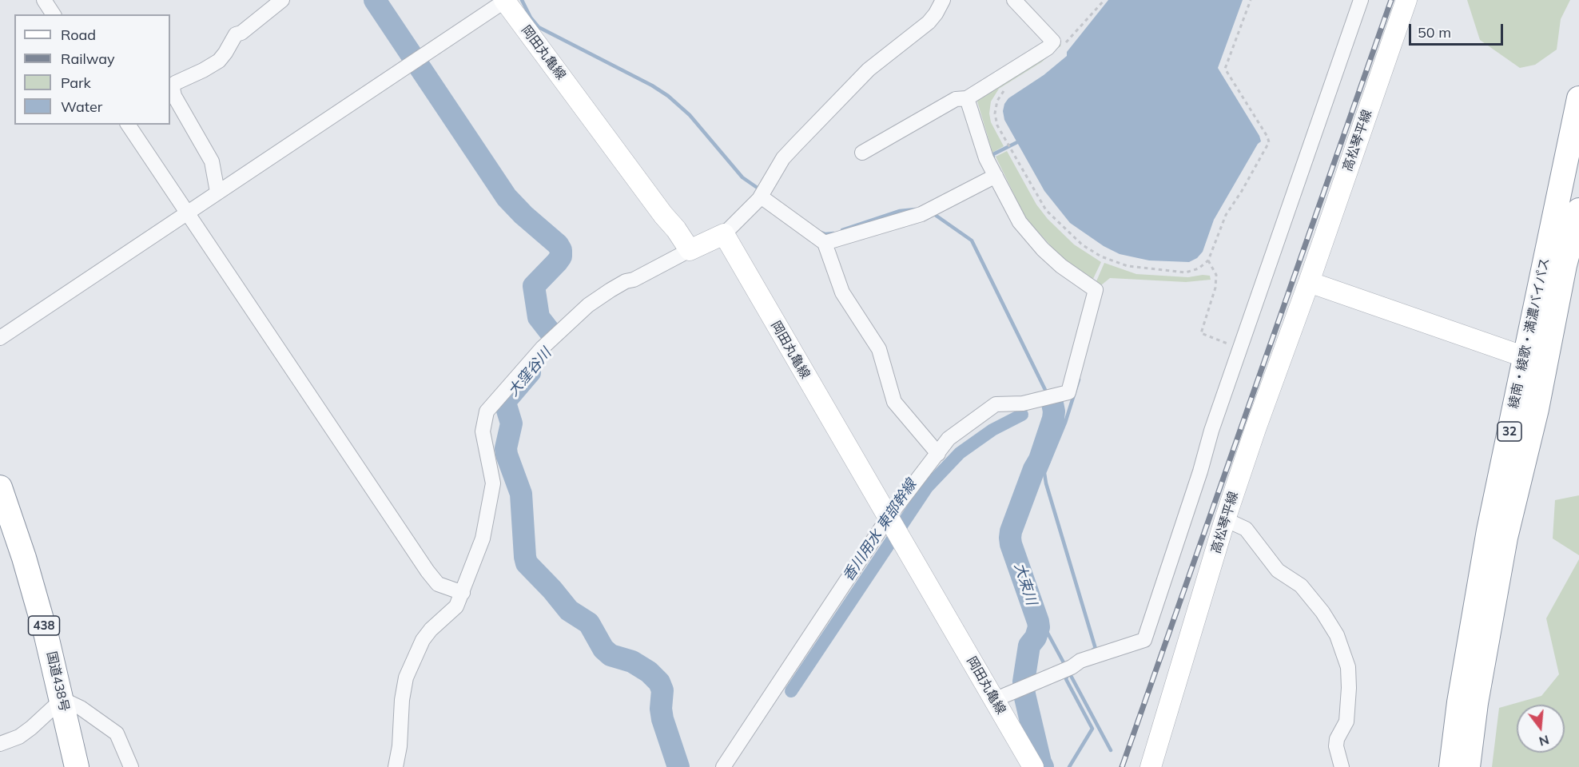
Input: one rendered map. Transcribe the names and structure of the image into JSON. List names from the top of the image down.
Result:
{
  "streets": {
    "highway": [
      "綾南・綾歌・満濃バイパス",
      "32",
      "438",
      "国道438号"
    ],
    "main road": ["岡田丸亀線", "高松琴平線"]
  },
  "water": ["大窪谷川", "香川用水 東部幹線", "大束川"],
  "legend": [
    "Road",
    "Railway",
    "Park",
    "Water"
  ],
  "scale_bar": "50 m",
  "north": "bottom"
}
